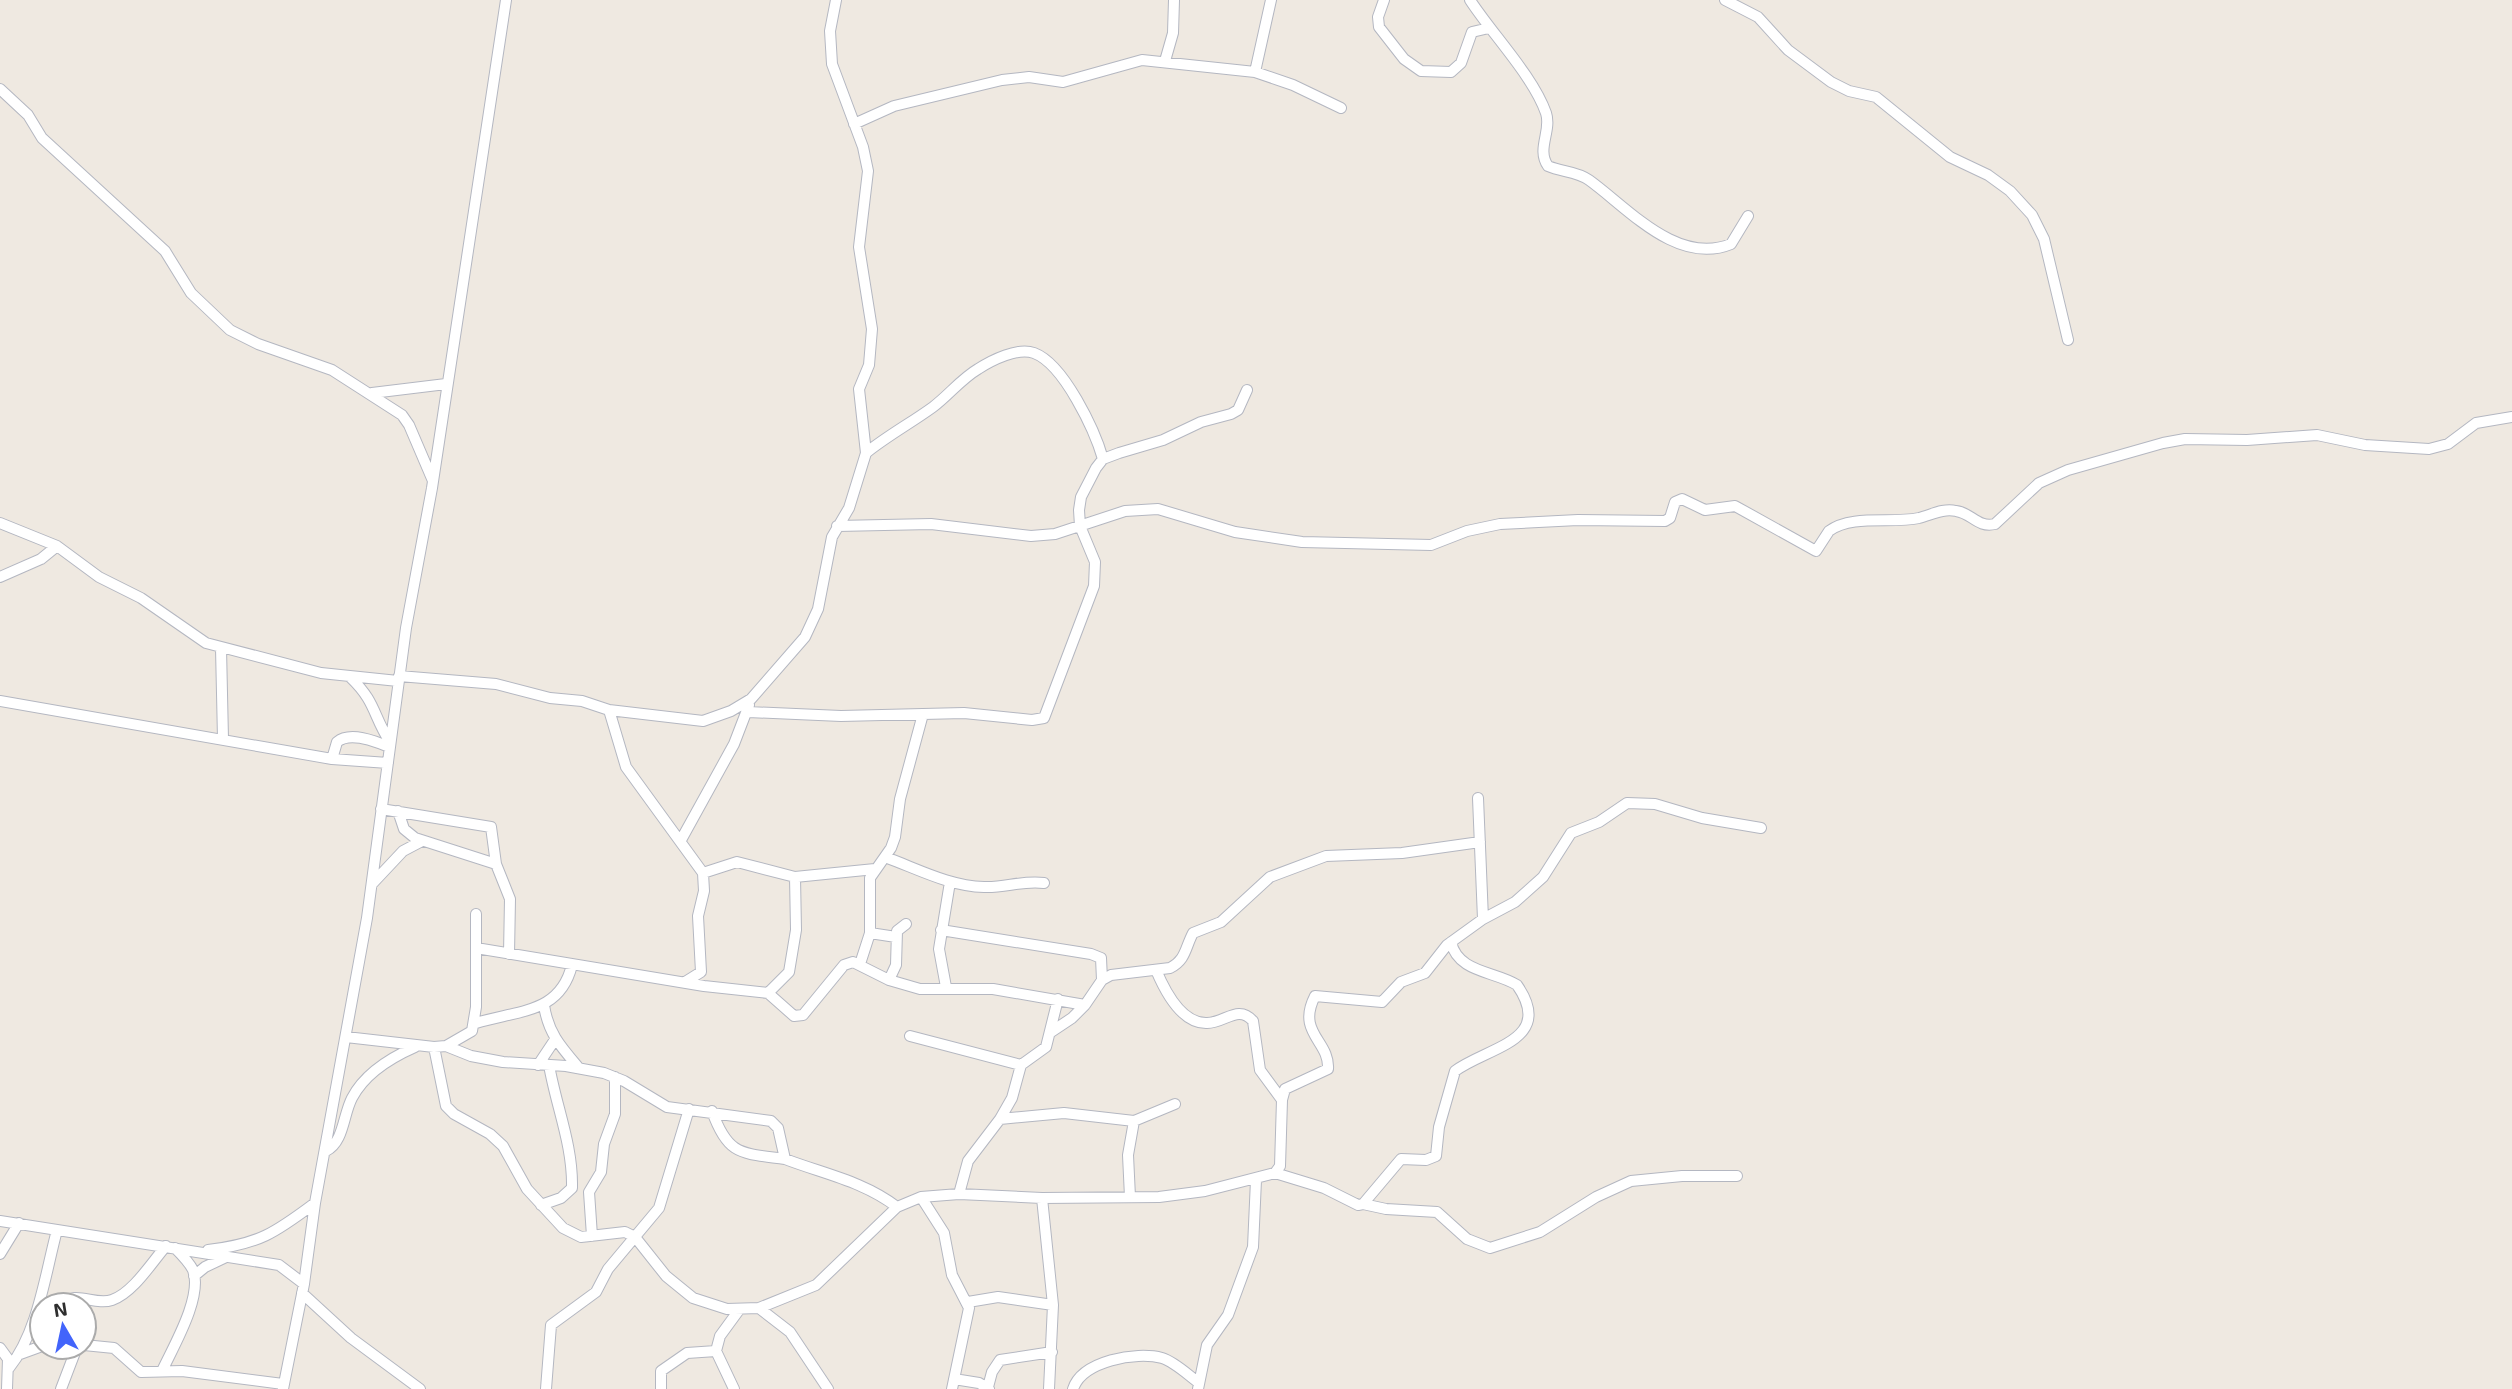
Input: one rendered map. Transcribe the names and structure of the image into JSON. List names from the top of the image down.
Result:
{
  "north": "top"
}
